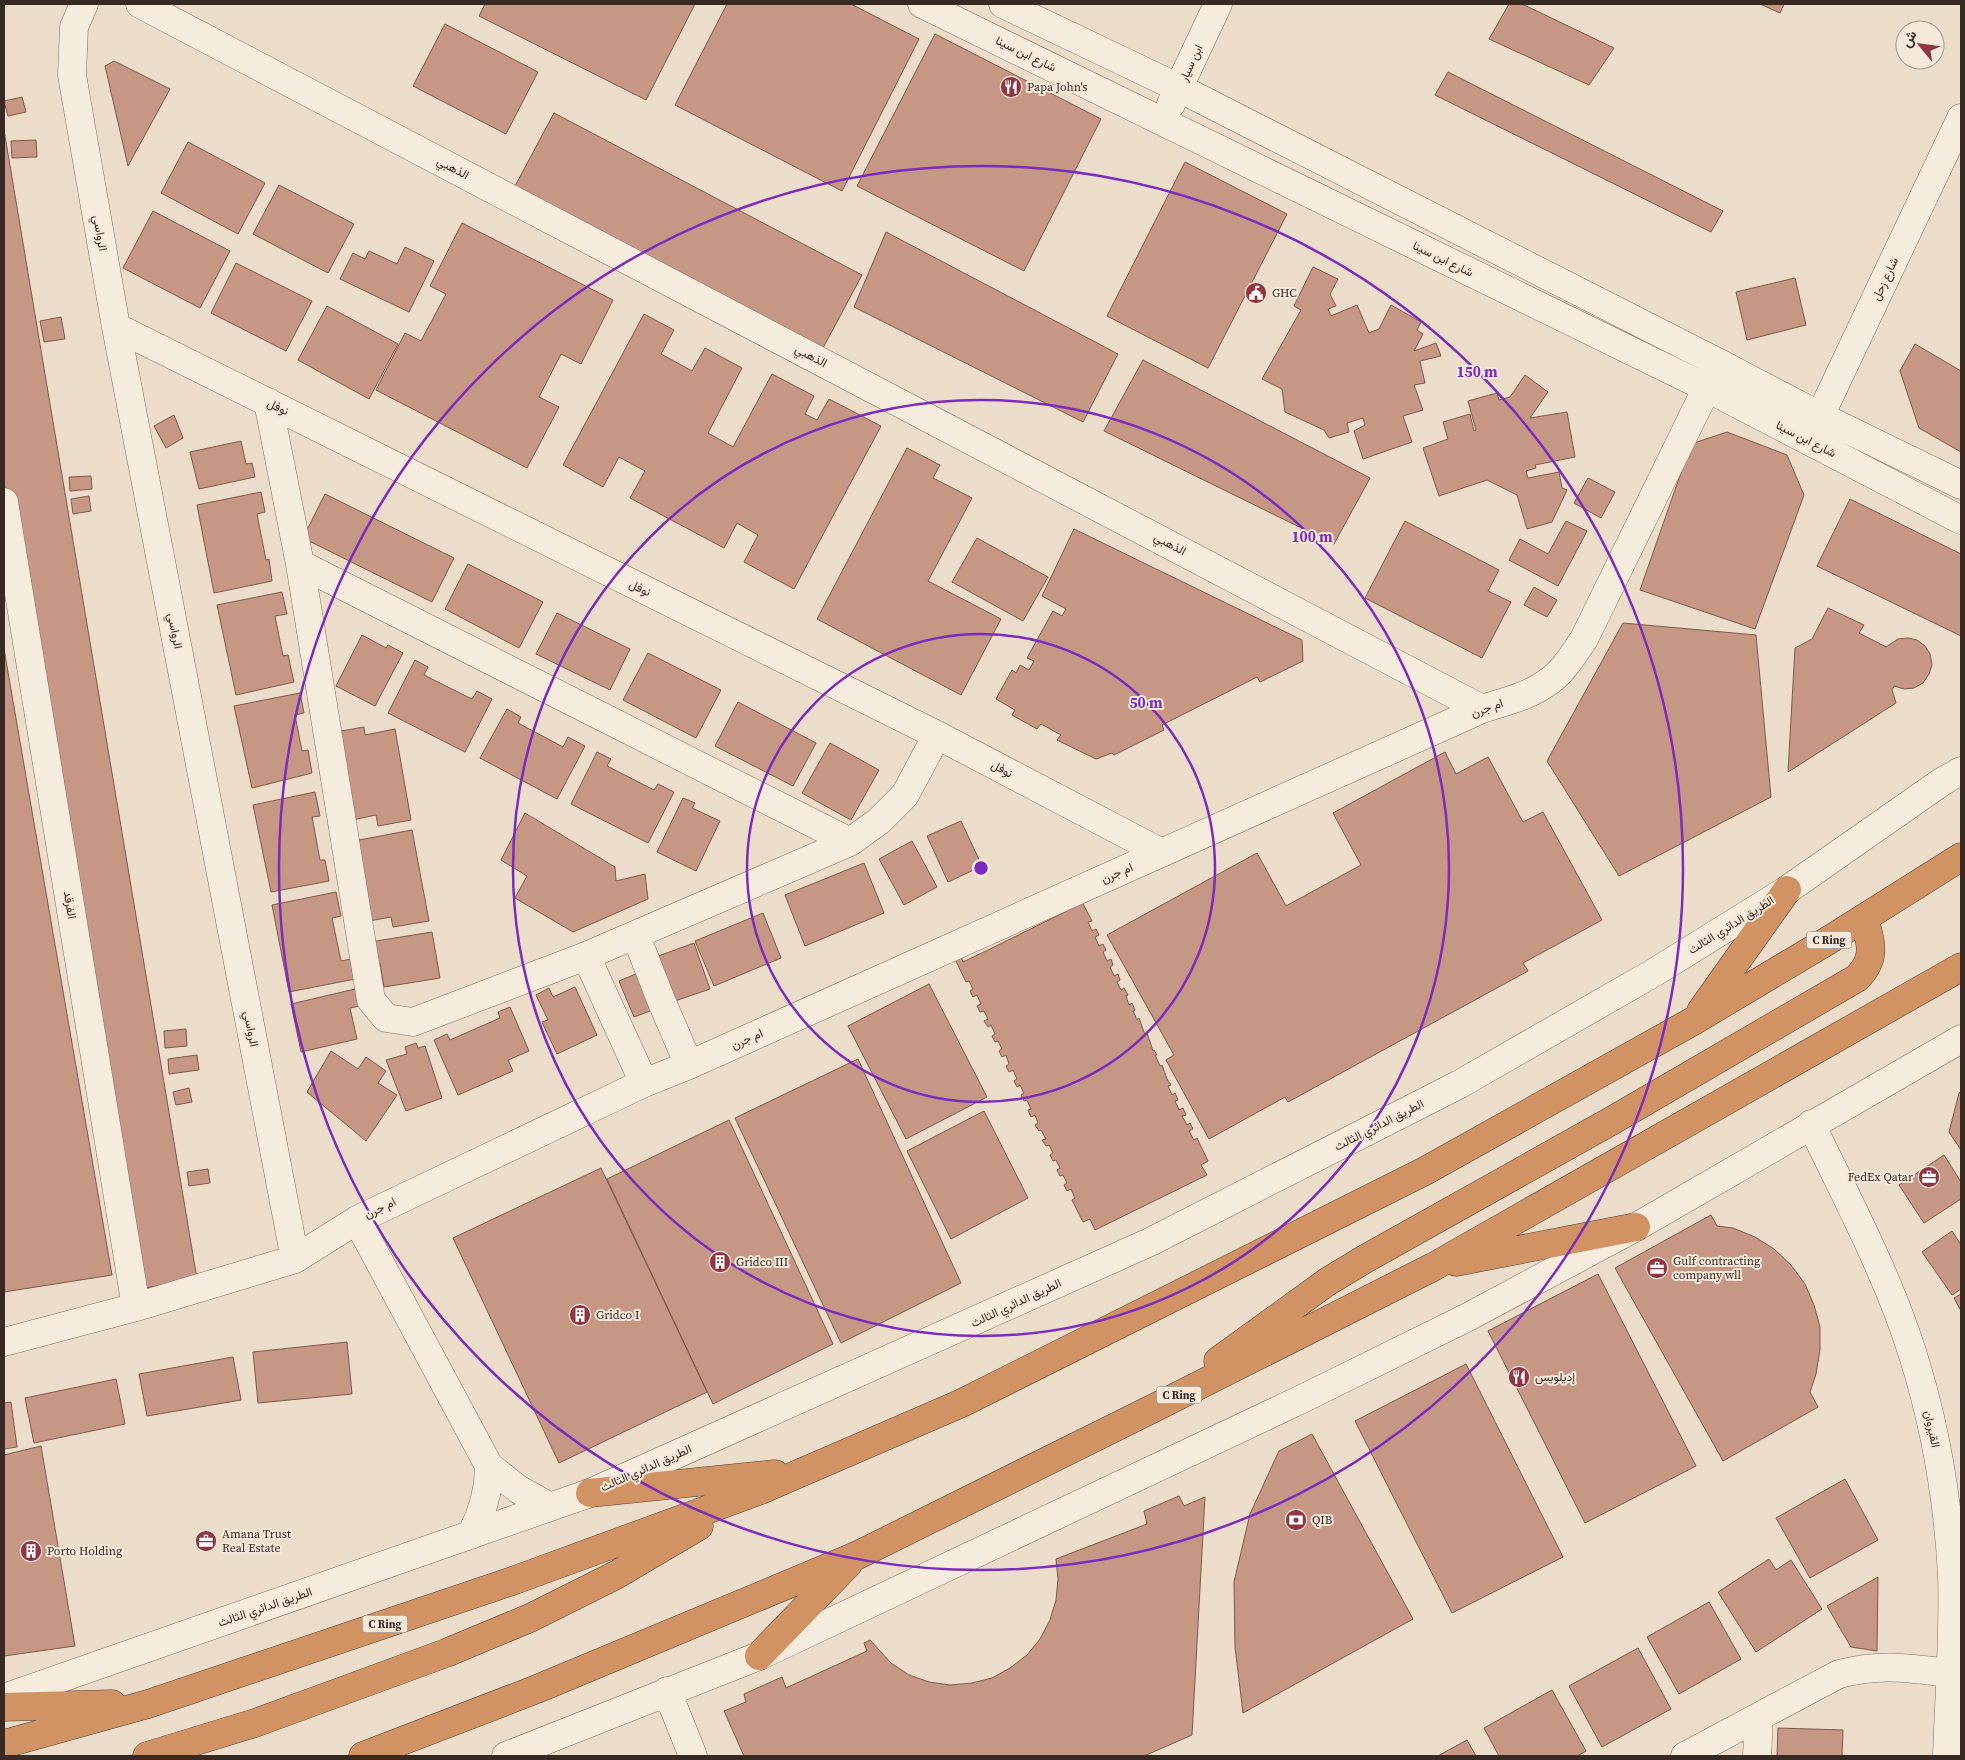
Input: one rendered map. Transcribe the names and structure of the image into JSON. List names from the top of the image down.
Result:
{
  "streets": {
    "highway": ["C Ring"],
    "street": [
      "شارع ابن سينا",
      "ابن سيار",
      "الذهبي",
      "الرواسي",
      "شارع زحل",
      "نوفل",
      "ام جرن",
      "الفرقد",
      "الطريق الدائري الثالث",
      "القيروان"
    ]
  },
  "crossings": [
    ["شارع ابن سينا", "ابن سيار"],
    ["شارع ابن سينا", "شارع زحل"],
    ["شارع ابن سينا", "ام جرن"],
    ["الذهبي", "ام جرن"],
    ["الرواسي", "نوفل"],
    ["الرواسي", "ام جرن"],
    ["نوفل", "ام جرن"],
    ["ام جرن", "الفرقد"],
    ["ام جرن", "الطريق الدائري الثالث"]
  ],
  "places": {
    "restaurant": ["Papa John's", "إديلويس"],
    "public building": ["GHC"],
    "office": ["FedEx Qatar", "Gulf contracting company wll", "Amana Trust Real Estate"],
    "building": ["Gridco III", "Gridco I", "Porto Holding"],
    "bank": ["QIB"]
  },
  "north": "top left",
  "rings": ["150 m", "100 m", "50 m"]
}
